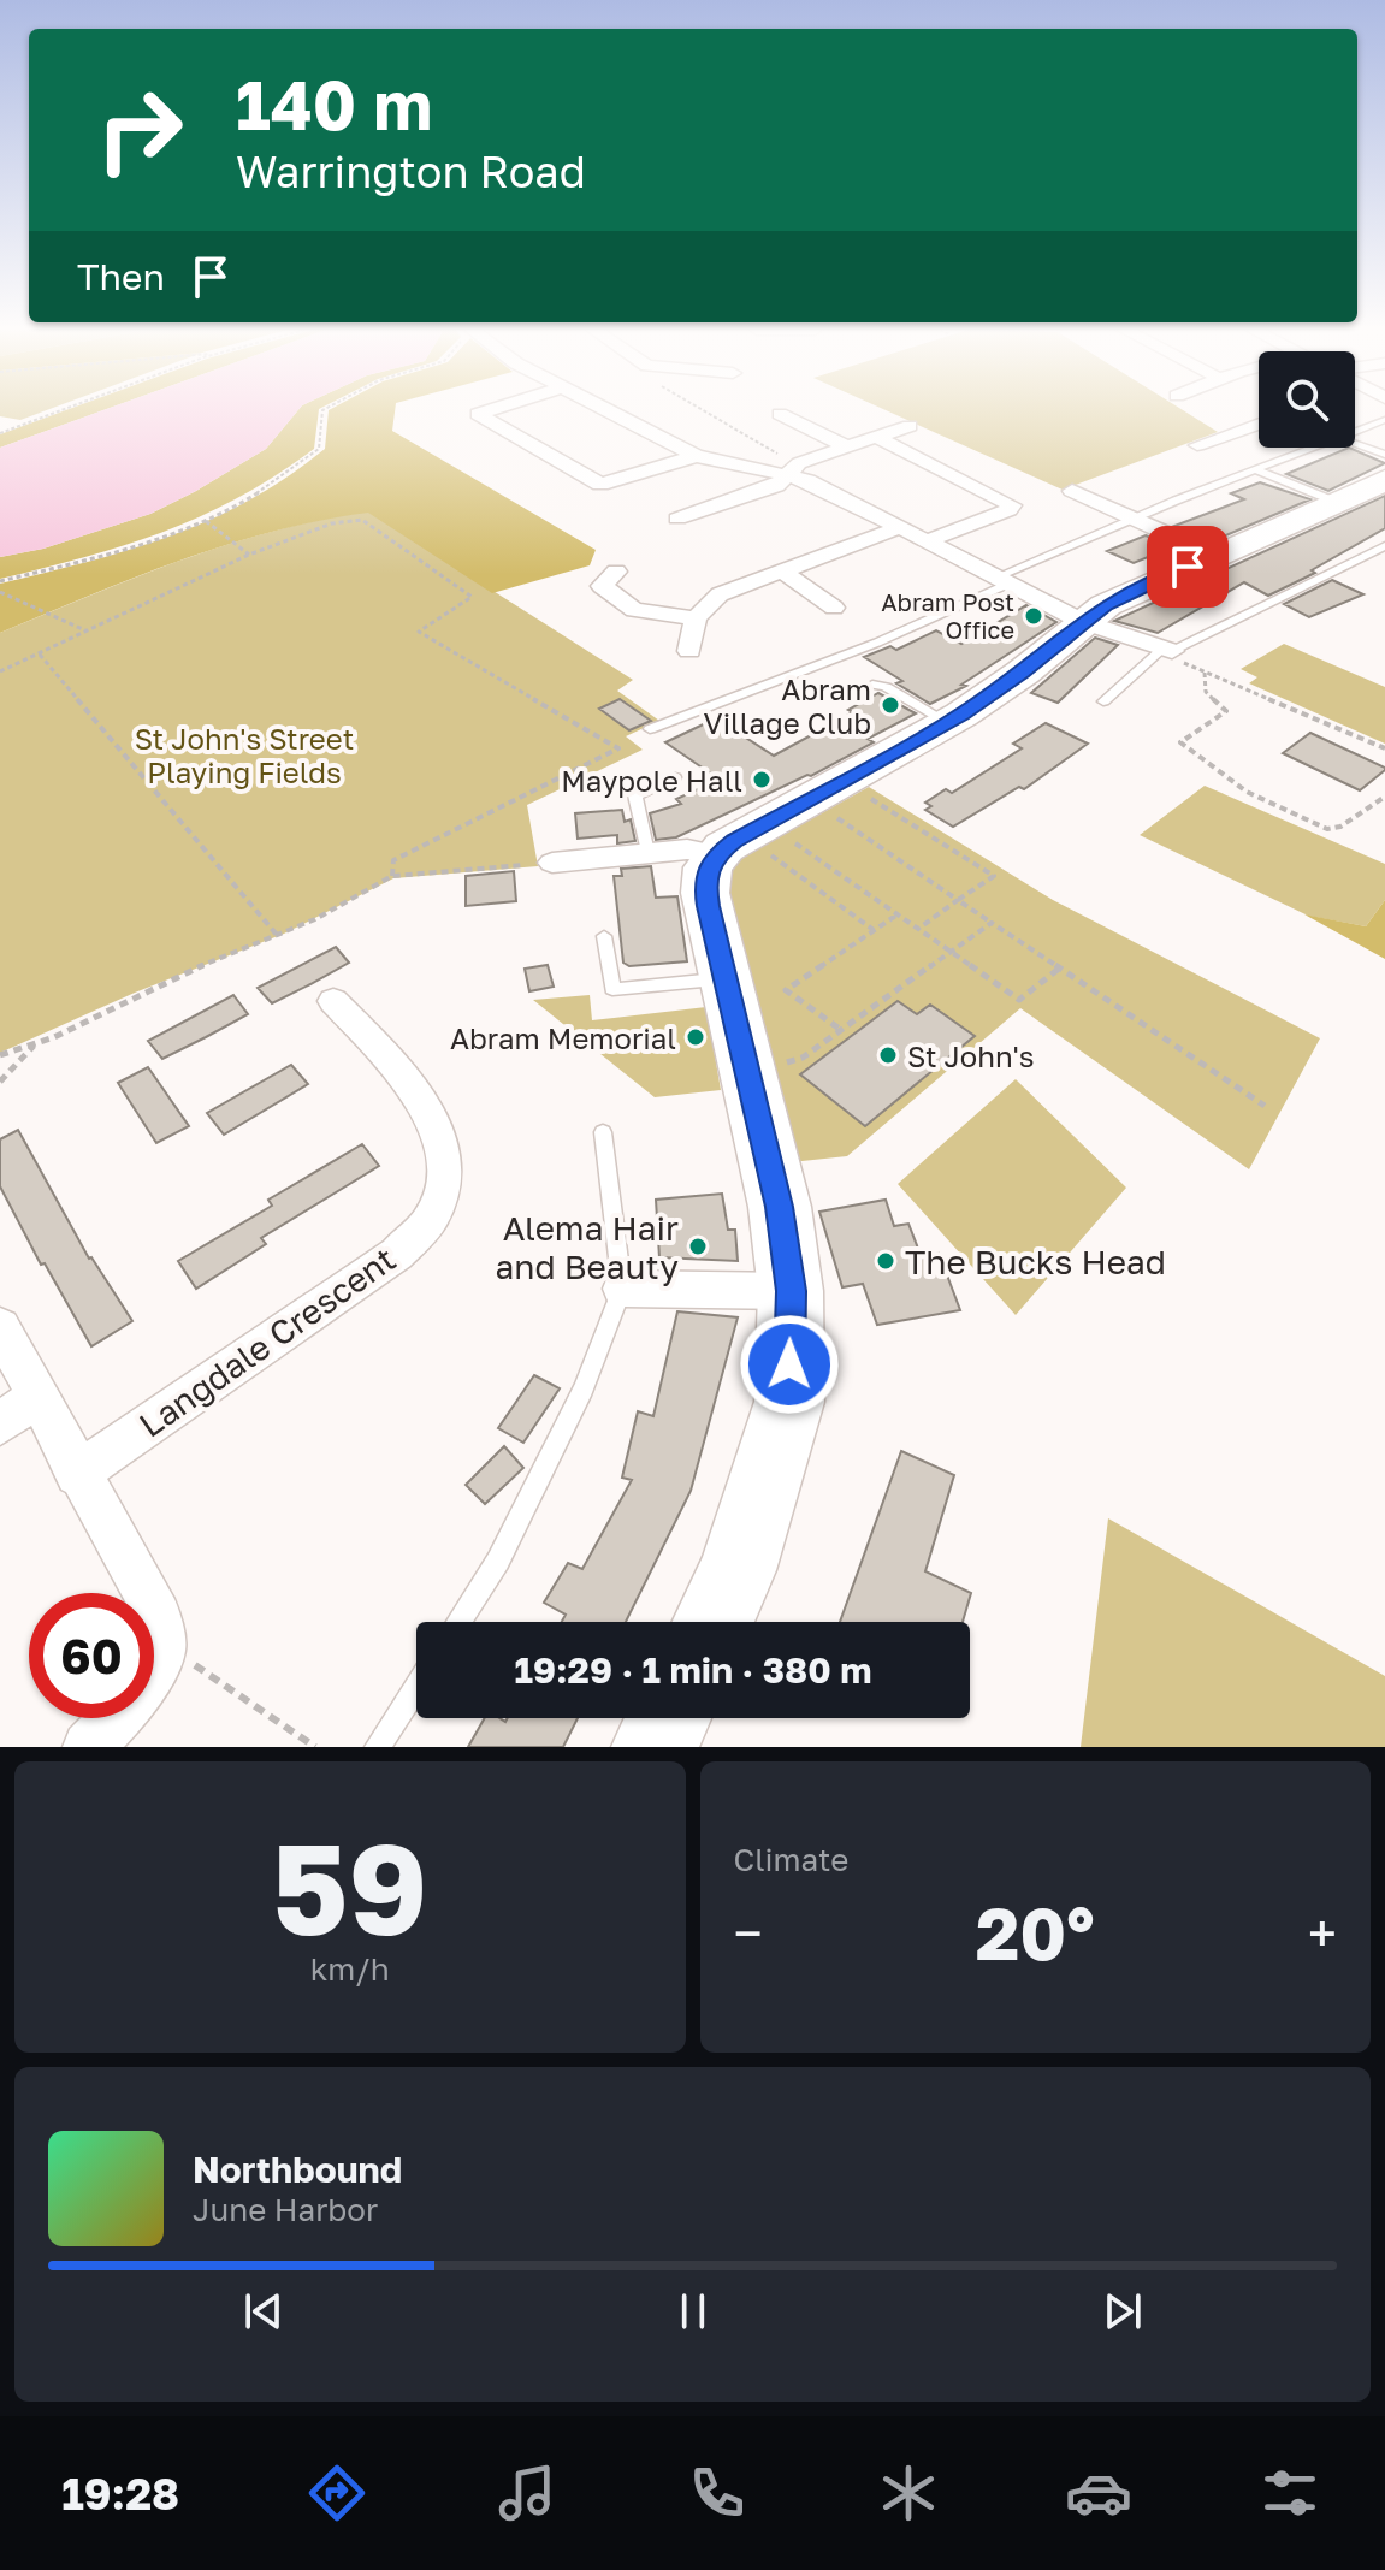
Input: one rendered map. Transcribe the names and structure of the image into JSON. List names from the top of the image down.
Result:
{
  "streets": {
    "street": ["Langdale Crescent"]
  },
  "parks": ["St John's Street Playing Fields"],
  "places": [
    "Abram Post Office",
    "Abram Village Club",
    "Maypole Hall",
    "Abram Memorial",
    "St John's",
    "Alema Hair and Beauty",
    "The Bucks Head"
  ],
  "page": {
    "turn": ["140 m", "Warrington Road"],
    "then": "Then",
    "limit": "60",
    "trip": "19:29 · 1 min · 380 m",
    "tile": [
      ["59", "km/h"],
      "Climate"
    ],
    "heat": ["−", "20°", "+"],
    "song": ["Northbound", "June Harbor"],
    "tabs": "19:28"
  }
}
